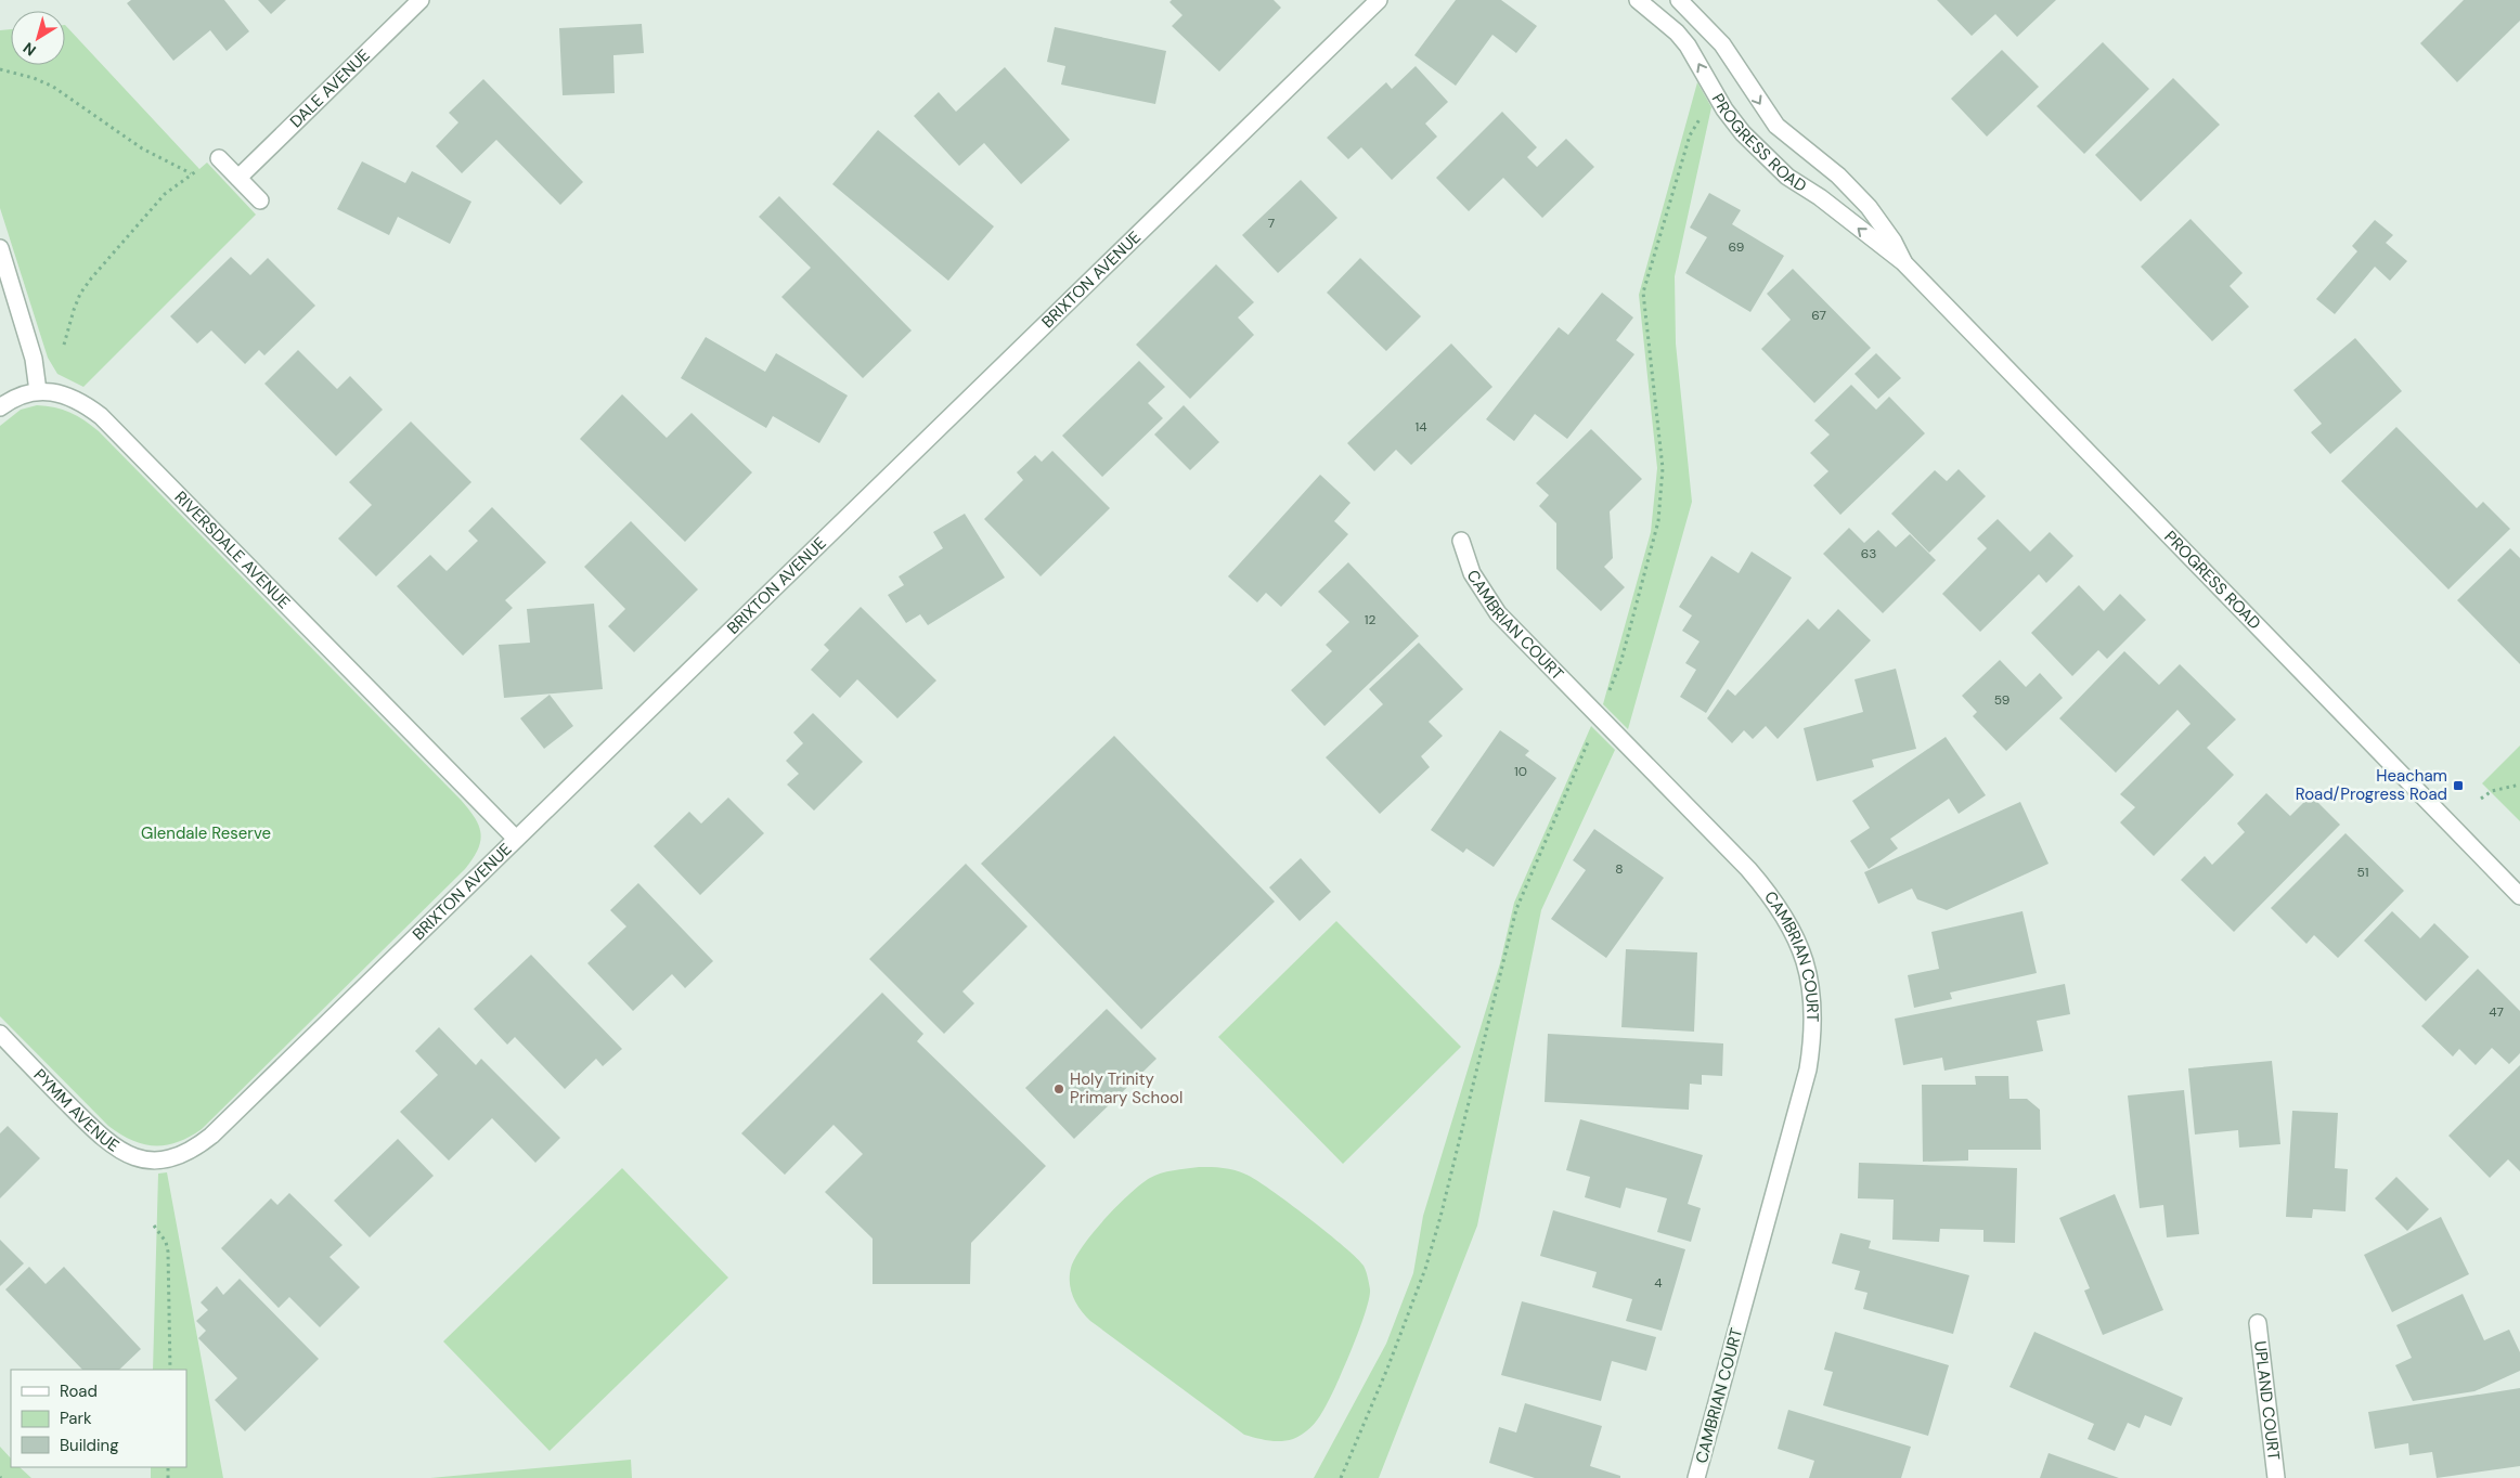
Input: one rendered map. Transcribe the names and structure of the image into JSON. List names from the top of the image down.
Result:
{
  "streets": {
    "street": [
      "DALE AVENUE",
      "PROGRESS ROAD",
      "BRIXTON AVENUE",
      "RIVERSDALE AVENUE",
      "CAMBRIAN COURT",
      "PYMM AVENUE",
      "UPLAND COURT"
    ]
  },
  "crossings": [
    ["BRIXTON AVENUE", "RIVERSDALE AVENUE"],
    ["BRIXTON AVENUE", "PYMM AVENUE"]
  ],
  "parks": ["Glendale Reserve"],
  "places": {
    "transit": ["Heacham Road/Progress Road"],
    "other": ["Holy Trinity Primary School"]
  },
  "house_numbers": [
    "7",
    "69",
    "67",
    "14",
    "63",
    "12",
    "59",
    "10",
    "8",
    "51",
    "47",
    "4"
  ],
  "legend": ["Road", "Park", "Building"],
  "north": "bottom left"
}
